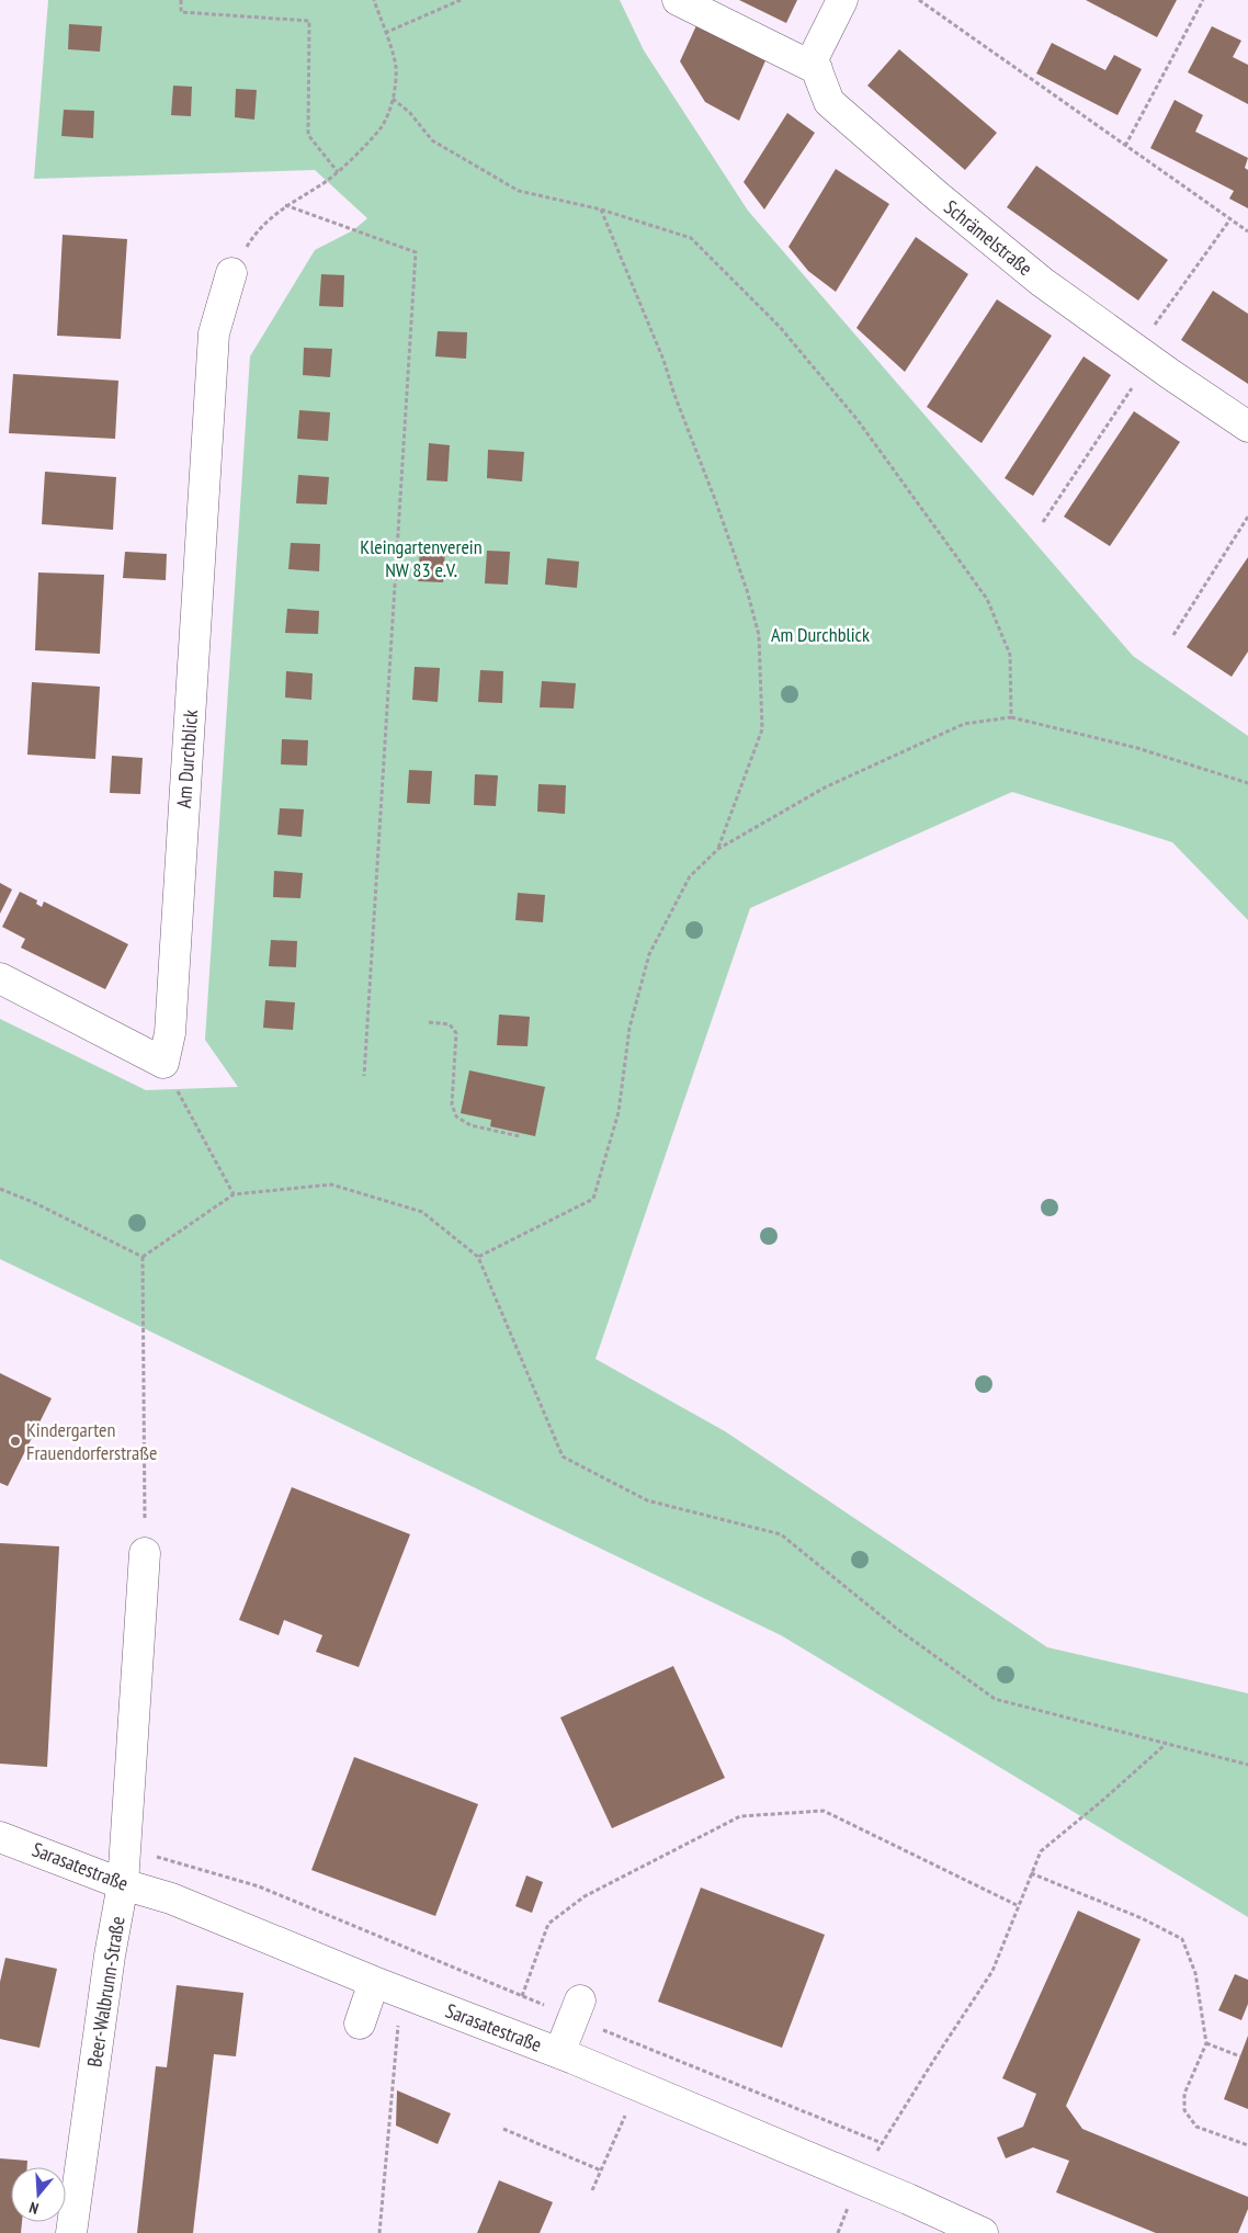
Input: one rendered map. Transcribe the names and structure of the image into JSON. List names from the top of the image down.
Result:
{
  "streets": {
    "street": [
      "Schrämelstraße",
      "Am Durchblick",
      "Sarasatestraße",
      "Beer-Walbrunn-Straße"
    ]
  },
  "crossings": [
    ["Sarasatestraße", "Beer-Walbrunn-Straße"]
  ],
  "parks": ["Kleingartenverein NW 83 e.V.", "Am Durchblick"],
  "places": ["Kindergarten Frauendorferstraße"],
  "north": "bottom"
}
